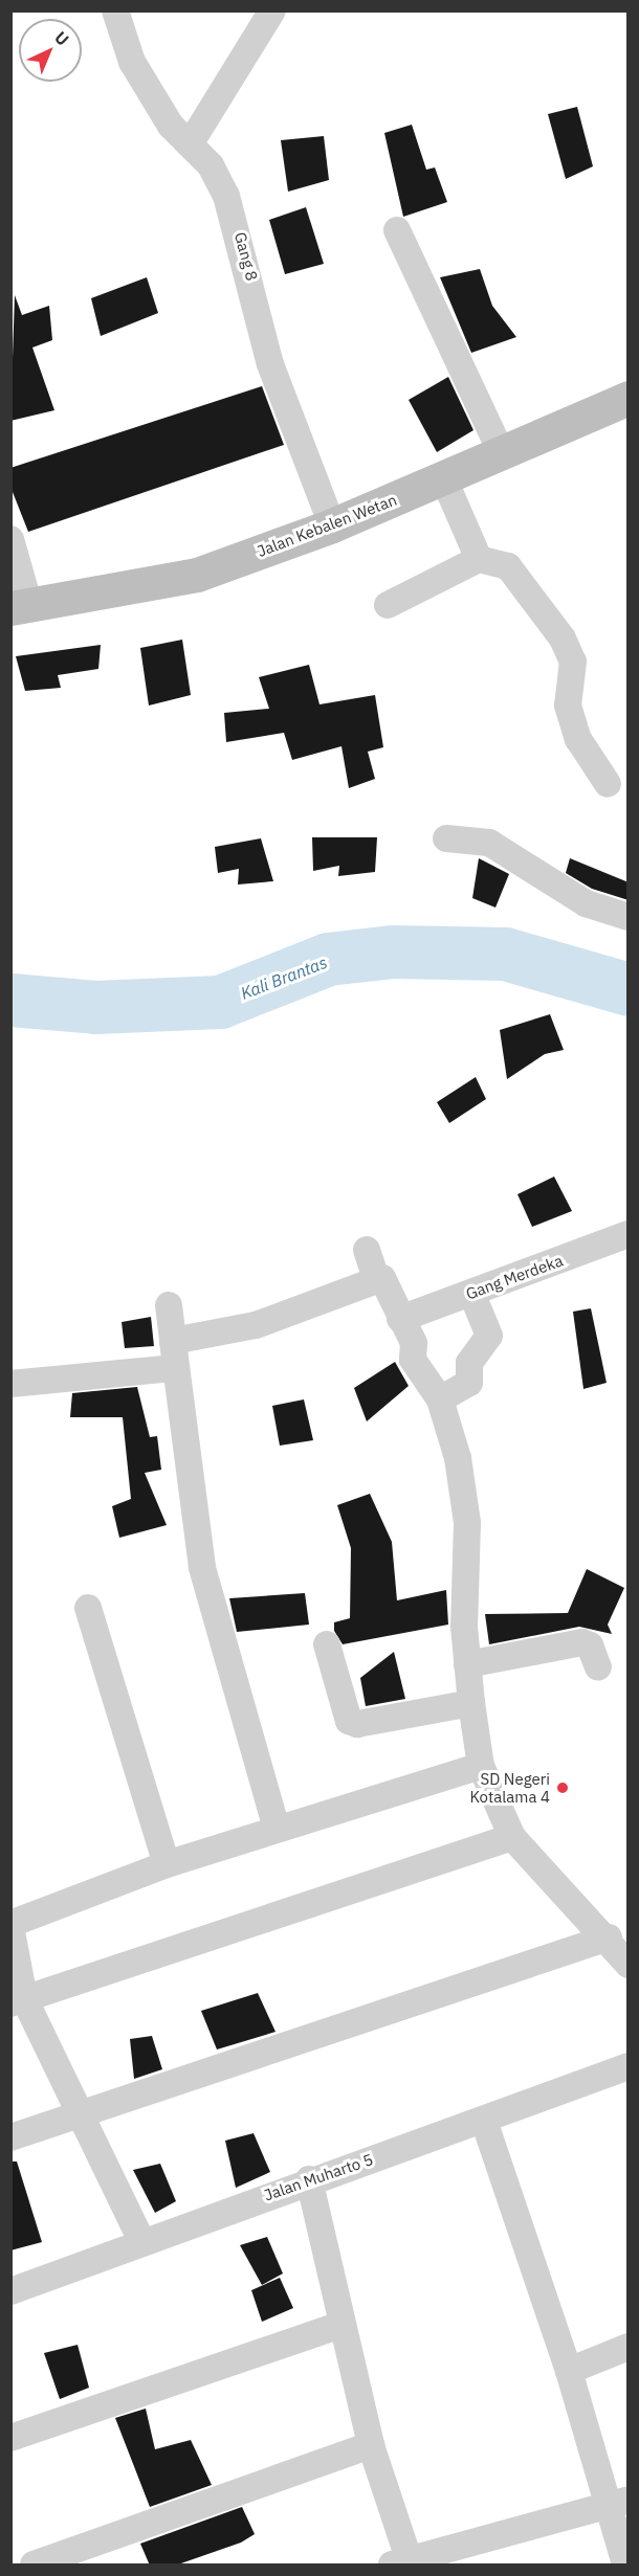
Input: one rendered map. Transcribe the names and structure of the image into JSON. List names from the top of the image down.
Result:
{
  "streets": {
    "main road": ["Jalan Kebalen Wetan"],
    "street": ["Gang 8", "Gang Merdeka", "Jalan Muharto 5"]
  },
  "crossings": [
    ["Gang 8", "Jalan Kebalen Wetan"]
  ],
  "water": ["Kali Brantas"],
  "places": ["SD Negeri Kotalama 4"],
  "north": "top right"
}
